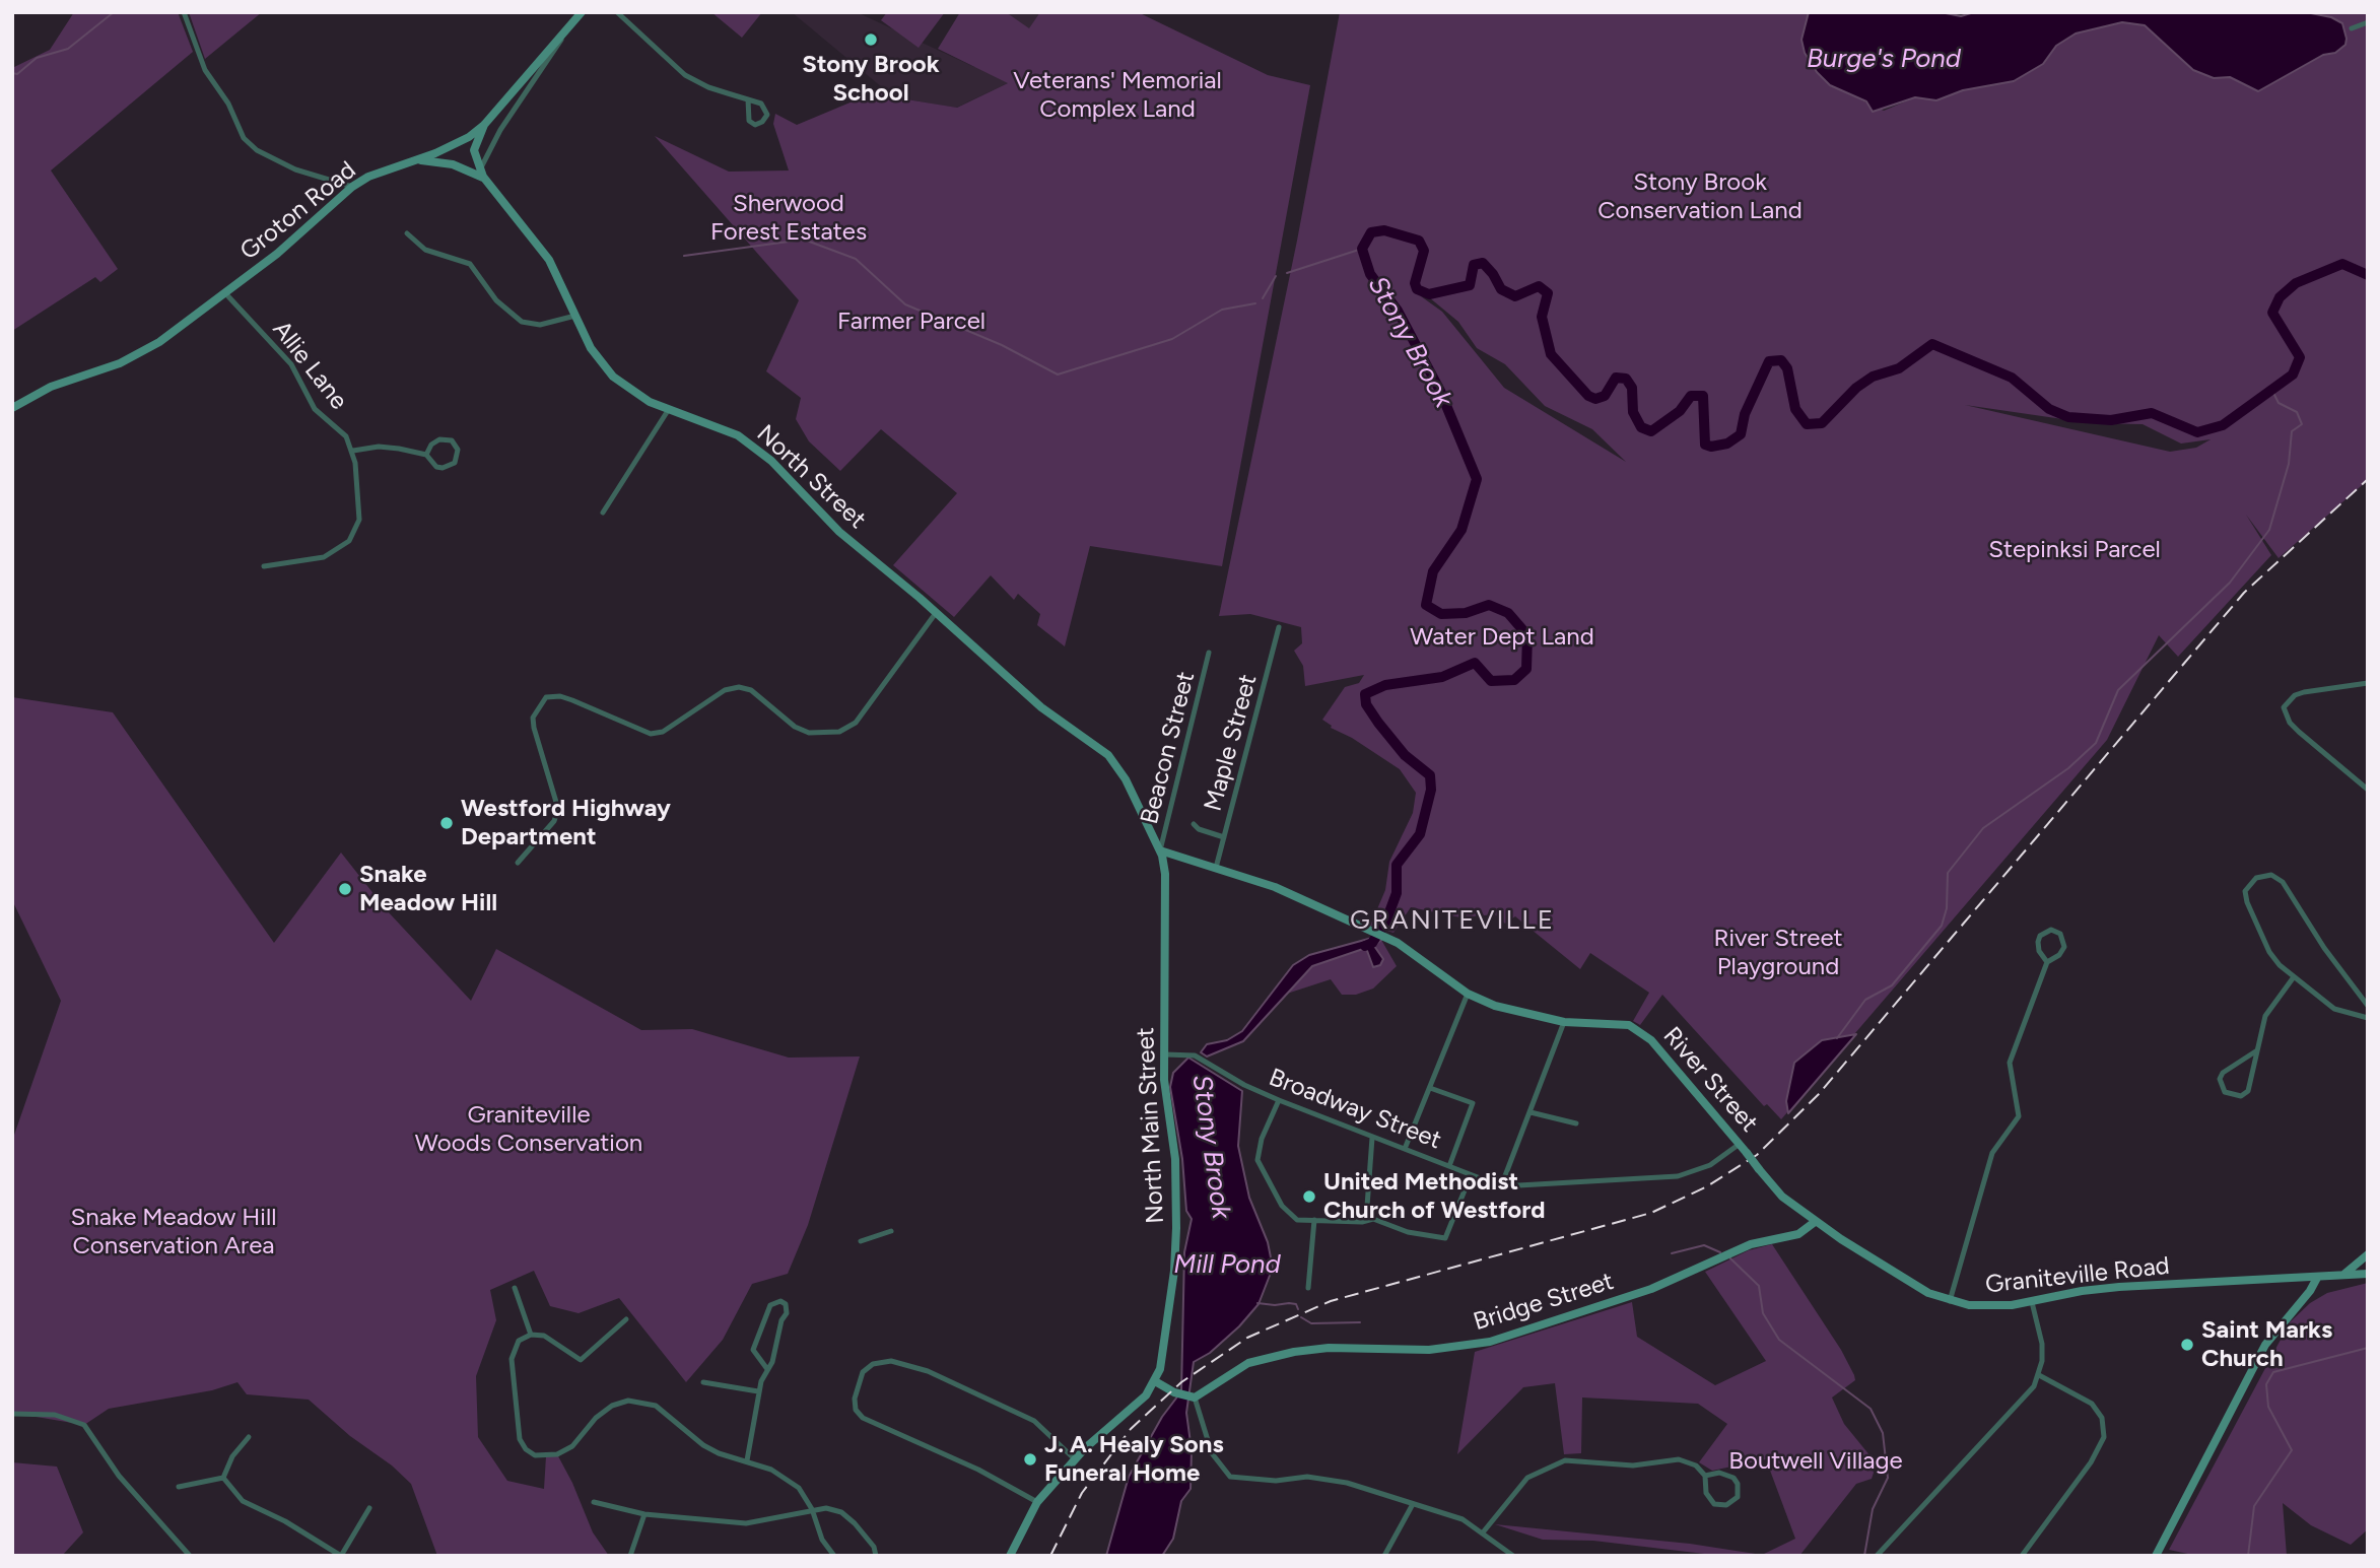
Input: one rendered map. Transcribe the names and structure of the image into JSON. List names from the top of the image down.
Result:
{
  "streets": {
    "main road": [
      "Groton Road",
      "North Street",
      "River Street",
      "North Main Street",
      "Graniteville Road",
      "Bridge Street"
    ],
    "street": [
      "Allie Lane",
      "Maple Street",
      "Beacon Street",
      "Broadway Street"
    ]
  },
  "crossings": [
    ["Groton Road", "Allie Lane"],
    ["Groton Road", "North Street"],
    ["North Street", "Beacon Street"],
    ["North Street", "River Street"],
    ["North Street", "North Main Street"],
    ["Maple Street", "River Street"],
    ["Beacon Street", "River Street"],
    ["Beacon Street", "North Main Street"],
    ["River Street", "Broadway Street"],
    ["River Street", "North Main Street"],
    ["River Street", "Graniteville Road"],
    ["River Street", "Bridge Street"],
    ["Broadway Street", "North Main Street"],
    ["Graniteville Road", "Bridge Street"]
  ],
  "districts": ["GRANITEVILLE"],
  "water": ["Burge's Pond", "Stony Brook", "Mill Pond"],
  "parks": [
    "Veterans' Memorial Complex Land",
    "Stony Brook Conservation Land",
    "Sherwood Forest Estates",
    "Farmer Parcel",
    "Stepinksi Parcel",
    "Water Dept Land",
    "River Street Playground",
    "Graniteville Woods Conservation",
    "Snake Meadow Hill Conservation Area",
    "Boutwell Village"
  ],
  "places": [
    "Stony Brook School",
    "Westford Highway Department",
    "Snake Meadow Hill",
    "United Methodist Church of Westford",
    "Saint Marks Church",
    "J. A. Healy Sons Funeral Home"
  ]
}
